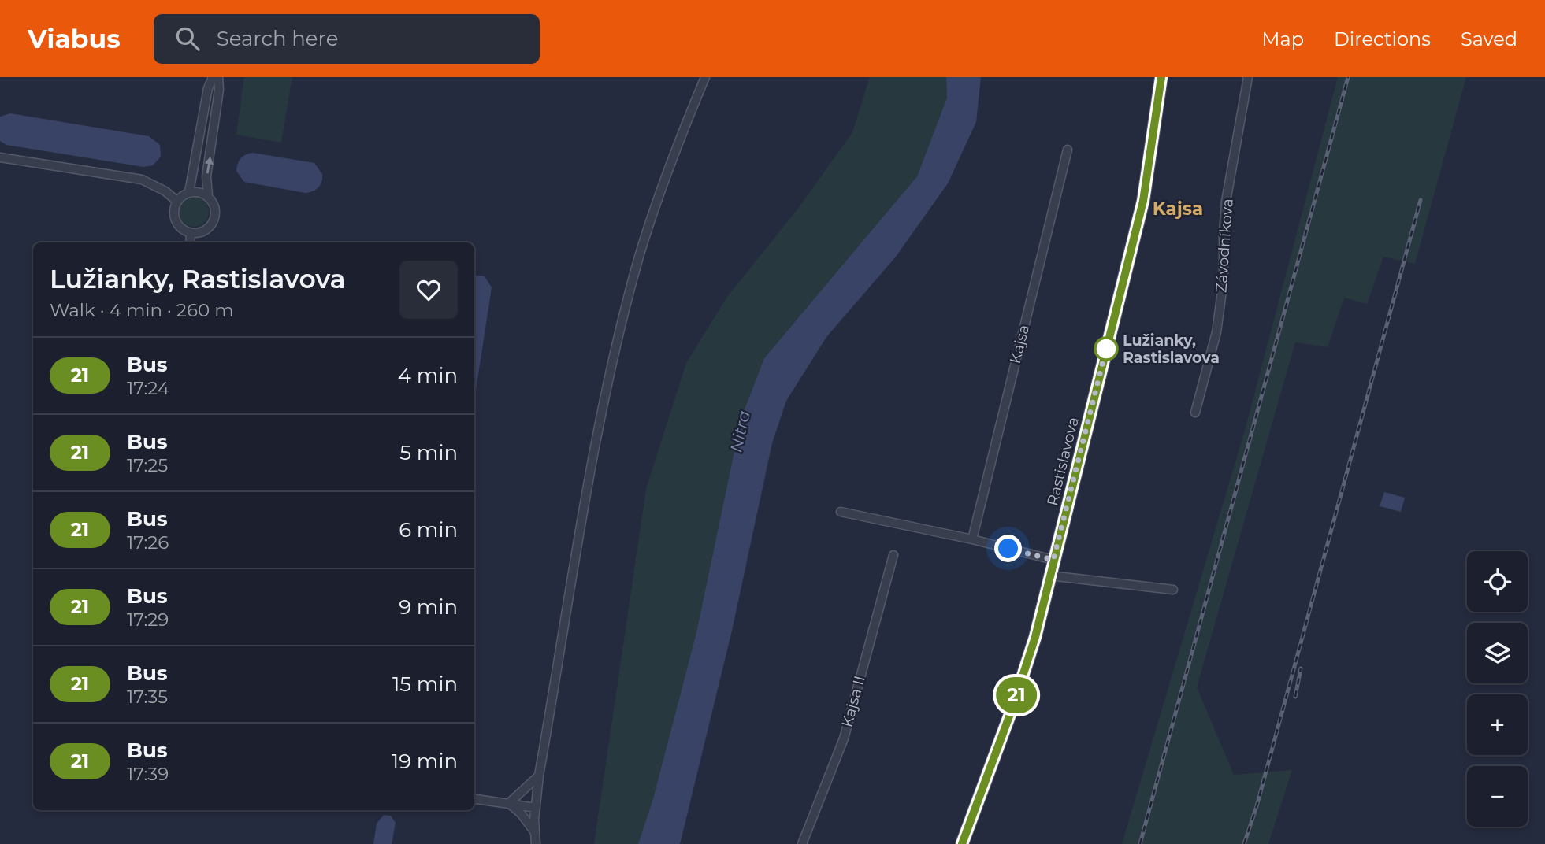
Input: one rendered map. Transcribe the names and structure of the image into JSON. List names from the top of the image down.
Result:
{
  "streets": {
    "street": [
      "Závodníkova",
      "Kajsa",
      "Rastislavova",
      "Kajsa II"
    ]
  },
  "districts": ["Kajsa"],
  "water": ["Nitra"],
  "places": ["Lužianky, Rastislavova"],
  "lines": ["bus line 21"],
  "page": {
    "header": "Viabus",
    "search": "Search here",
    "nav": ["Map", "Directions", "Saved"],
    "on_map": "21",
    "heading": ["Lužianky, Rastislavova", "Walk · 4 min · 260 m"],
    "list": [
      {
        "mark": "21",
        "name": "Bus",
        "note": "17:24",
        "value": "4 min"
      },
      {
        "mark": "21",
        "name": "Bus",
        "note": "17:25",
        "value": "5 min"
      },
      {
        "mark": "21",
        "name": "Bus",
        "note": "17:26",
        "value": "6 min"
      },
      {
        "mark": "21",
        "name": "Bus",
        "note": "17:29",
        "value": "9 min"
      },
      {
        "mark": "21",
        "name": "Bus",
        "note": "17:35",
        "value": "15 min"
      },
      {
        "mark": "21",
        "name": "Bus",
        "note": "17:39",
        "value": "19 min"
      }
    ],
    "map_buttons": ["+", "−"]
  }
}
